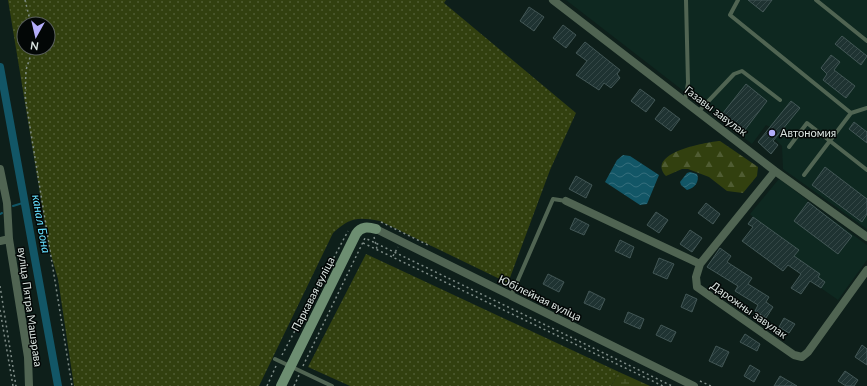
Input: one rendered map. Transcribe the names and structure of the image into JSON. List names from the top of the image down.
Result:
{
  "streets": {
    "street": [
      "Газавы завулак",
      "Паркавая вуліца",
      "Юбілейная вуліца",
      "вуліца Пятра Машэрава",
      "Дарожны завулак"
    ]
  },
  "crossings": [
    ["Паркавая вуліца", "Юбілейная вуліца"]
  ],
  "water": ["канал Бона"],
  "places": ["Автономия"],
  "north": "bottom"
}
